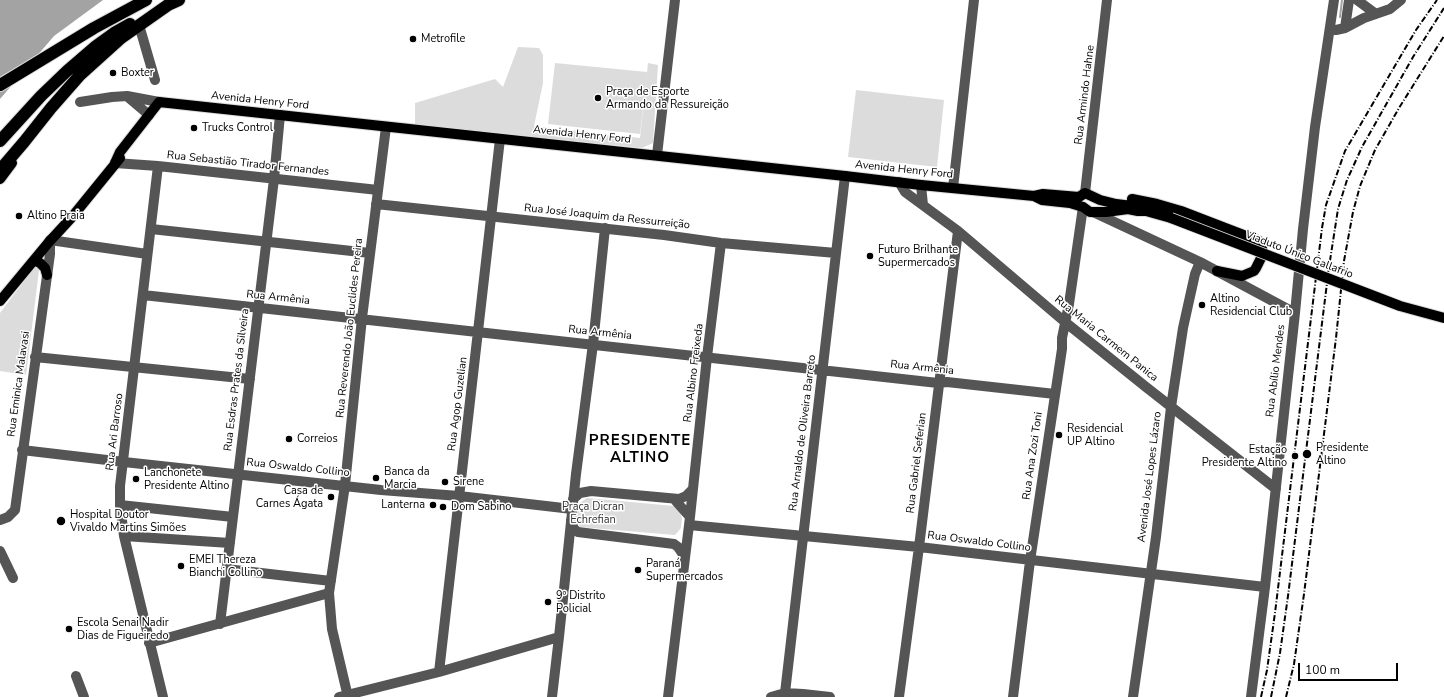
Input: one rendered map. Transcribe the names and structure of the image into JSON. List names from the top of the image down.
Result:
{
  "streets": {
    "main road": ["Avenida Henry Ford", "Viaduto Único Gallafrio"],
    "street": [
      "Rua Armindo Hahne",
      "Rua Sebastião Tirador Fernandes",
      "Rua José Joaquim da Ressurreição",
      "Rua Armênia",
      "Rua Reverendo João Euclides Pereira",
      "Rua Maria Carmem Panica",
      "Rua Abílio Mendes",
      "Rua Albino Freixeda",
      "Rua Esdras Prates da Silveira",
      "Rua Eminica Malavasi",
      "Rua Agop Guzelian",
      "Rua Ari Barroso",
      "Rua Arnaldo de Oliveira Barreto",
      "Rua Ana Zozi Toni",
      "Rua Gabriel Seferian",
      "Rua Oswaldo Collino",
      "Avenida José Lopes Lázaro"
    ]
  },
  "crossings": [
    ["Rua Armindo Hahne", "Avenida Henry Ford"],
    ["Rua Armindo Hahne", "Viaduto Único Gallafrio"],
    ["Avenida Henry Ford", "Viaduto Único Gallafrio"],
    ["Avenida Henry Ford", "Rua Reverendo João Euclides Pereira"],
    ["Avenida Henry Ford", "Rua Maria Carmem Panica"],
    ["Avenida Henry Ford", "Rua Abílio Mendes"],
    ["Avenida Henry Ford", "Rua Esdras Prates da Silveira"],
    ["Avenida Henry Ford", "Rua Agop Guzelian"],
    ["Avenida Henry Ford", "Rua Arnaldo de Oliveira Barreto"],
    ["Avenida Henry Ford", "Rua Ana Zozi Toni"],
    ["Avenida Henry Ford", "Avenida José Lopes Lázaro"],
    ["Rua Sebastião Tirador Fernandes", "Rua Reverendo João Euclides Pereira"],
    ["Rua Sebastião Tirador Fernandes", "Rua Esdras Prates da Silveira"],
    ["Rua Sebastião Tirador Fernandes", "Rua Ari Barroso"],
    ["Rua José Joaquim da Ressurreição", "Rua Reverendo João Euclides Pereira"],
    ["Rua José Joaquim da Ressurreição", "Rua Albino Freixeda"],
    ["Rua José Joaquim da Ressurreição", "Rua Agop Guzelian"],
    ["Rua José Joaquim da Ressurreição", "Rua Arnaldo de Oliveira Barreto"],
    ["Viaduto Único Gallafrio", "Rua Ana Zozi Toni"],
    ["Rua Armênia", "Rua Reverendo João Euclides Pereira"],
    ["Rua Armênia", "Rua Albino Freixeda"],
    ["Rua Armênia", "Rua Esdras Prates da Silveira"],
    ["Rua Armênia", "Rua Agop Guzelian"],
    ["Rua Armênia", "Rua Ari Barroso"],
    ["Rua Armênia", "Rua Arnaldo de Oliveira Barreto"],
    ["Rua Armênia", "Rua Ana Zozi Toni"],
    ["Rua Armênia", "Rua Gabriel Seferian"],
    ["Rua Reverendo João Euclides Pereira", "Rua Oswaldo Collino"],
    ["Rua Maria Carmem Panica", "Rua Abílio Mendes"],
    ["Rua Maria Carmem Panica", "Rua Ana Zozi Toni"],
    ["Rua Maria Carmem Panica", "Rua Gabriel Seferian"],
    ["Rua Maria Carmem Panica", "Avenida José Lopes Lázaro"],
    ["Rua Abílio Mendes", "Rua Oswaldo Collino"],
    ["Rua Albino Freixeda", "Rua Oswaldo Collino"],
    ["Rua Esdras Prates da Silveira", "Rua Oswaldo Collino"],
    ["Rua Eminica Malavasi", "Rua Oswaldo Collino"],
    ["Rua Agop Guzelian", "Rua Oswaldo Collino"],
    ["Rua Ari Barroso", "Rua Oswaldo Collino"],
    ["Rua Arnaldo de Oliveira Barreto", "Rua Oswaldo Collino"],
    ["Rua Ana Zozi Toni", "Rua Oswaldo Collino"],
    ["Rua Gabriel Seferian", "Rua Oswaldo Collino"],
    ["Rua Oswaldo Collino", "Avenida José Lopes Lázaro"]
  ],
  "districts": ["PRESIDENTE ALTINO"],
  "parks": ["Praça Dicran Echrefian"],
  "places": [
    "Metrofile",
    "Boxter",
    "Praça de Esporte Armando da Ressureição",
    "Trucks Control",
    "Altino Praia",
    "Futuro Brilhante Supermercados",
    "Altino Residencial Club",
    "Residencial UP Altino",
    "Correios",
    "Presidente Altino",
    "Estação Presidente Altino",
    "Banca da Marcia",
    "Lanchonete Presidente Altino",
    "Sirene",
    "Casa de Carnes Ágata",
    "Lanterna",
    "Dom Sabino",
    "Hospital Doutor Vivaldo Martins Simões",
    "EMEI Thereza Bianchi Collino",
    "Paraná Supermercados",
    "9º Distrito Policial",
    "Escola Senai Nadir Dias de Figueiredo"
  ],
  "scale_bar": "100 m"
}
